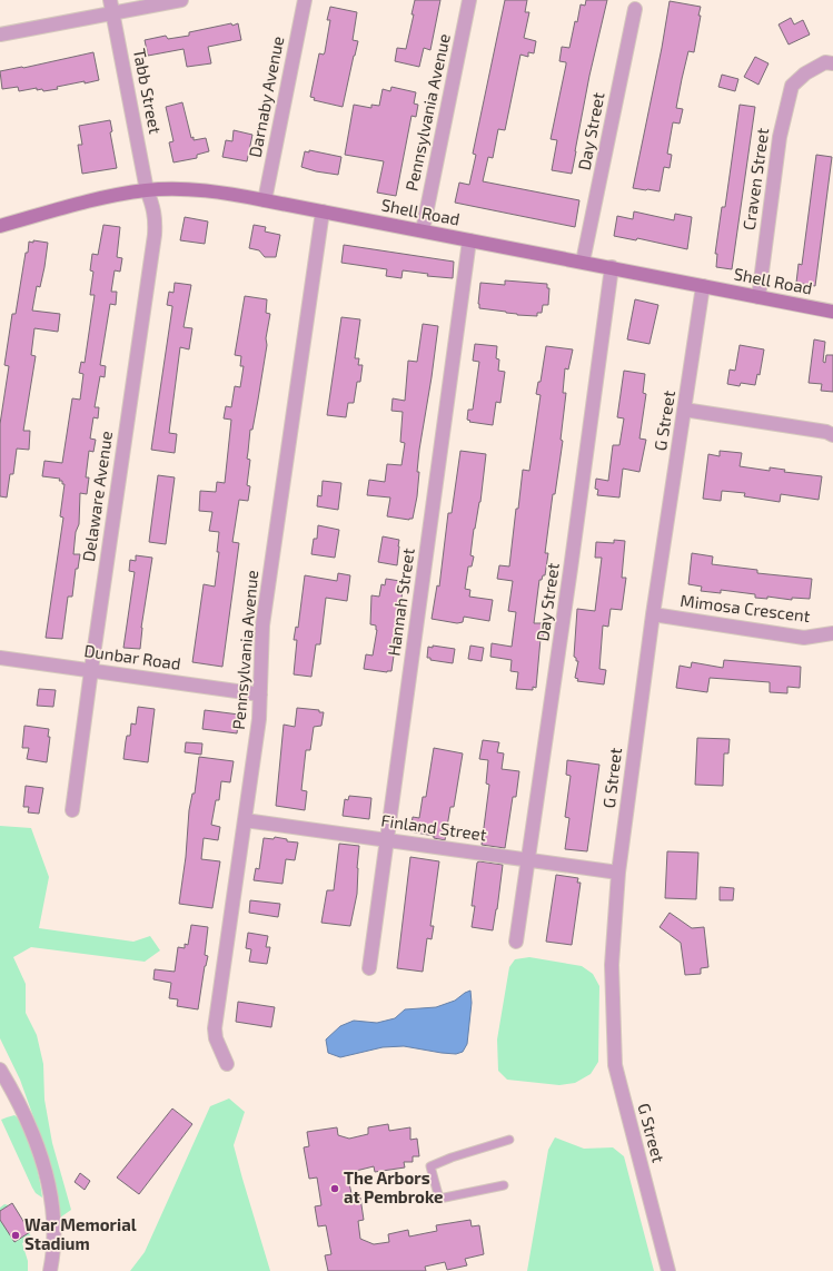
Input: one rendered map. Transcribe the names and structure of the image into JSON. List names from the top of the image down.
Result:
{
  "streets": {
    "street": [
      "Tabb Street",
      "Darnaby Avenue",
      "Pennsylvania Avenue",
      "Day Street",
      "Craven Street",
      "Shell Road",
      "G Street",
      "Delaware Avenue",
      "Hannah Street",
      "Mimosa Crescent",
      "Dunbar Road",
      "Finland Street"
    ]
  },
  "crossings": [
    ["Tabb Street", "Shell Road"],
    ["Tabb Street", "Delaware Avenue"],
    ["Darnaby Avenue", "Shell Road"],
    ["Pennsylvania Avenue", "Shell Road"],
    ["Pennsylvania Avenue", "Dunbar Road"],
    ["Pennsylvania Avenue", "Finland Street"],
    ["Day Street", "Shell Road"],
    ["Day Street", "Finland Street"],
    ["Craven Street", "Shell Road"],
    ["Shell Road", "G Street"],
    ["Shell Road", "Delaware Avenue"],
    ["Shell Road", "Hannah Street"],
    ["G Street", "Mimosa Crescent"],
    ["G Street", "Finland Street"],
    ["Delaware Avenue", "Dunbar Road"],
    ["Hannah Street", "Finland Street"]
  ],
  "places": ["The Arbors at Pembroke", "War Memorial Stadium"]
}
